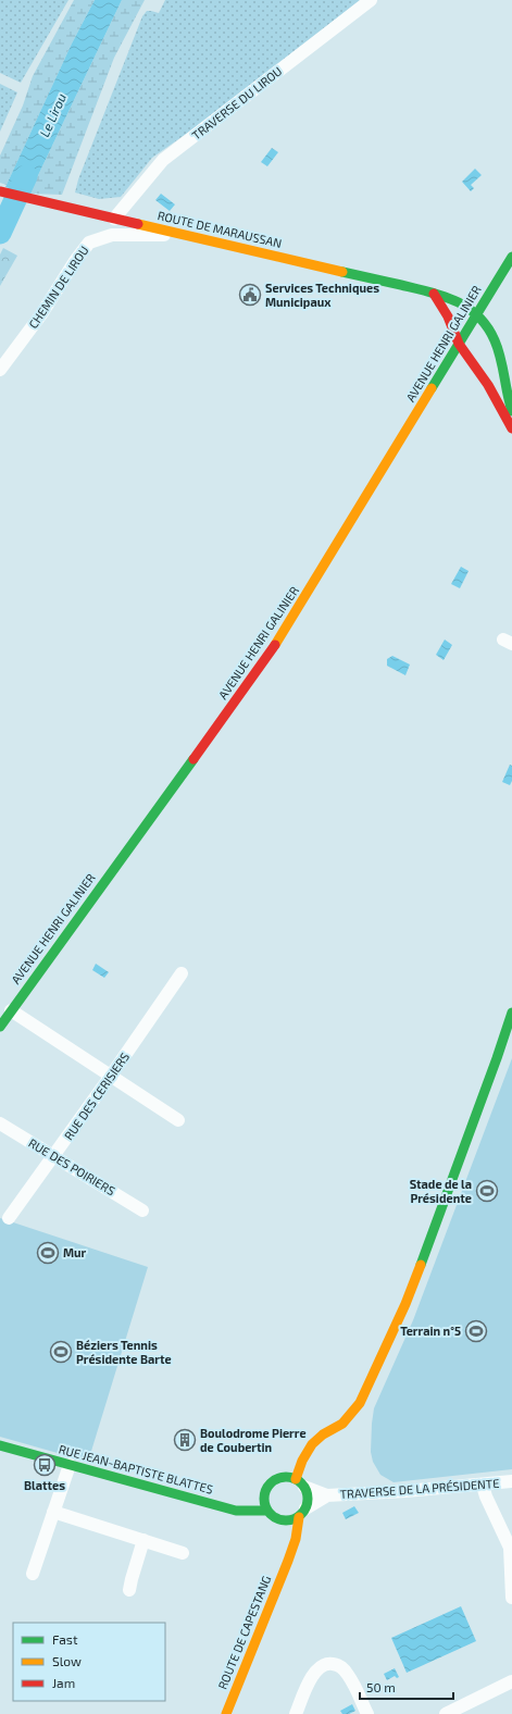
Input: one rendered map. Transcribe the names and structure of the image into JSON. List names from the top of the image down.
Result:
{
  "streets": {
    "main road": [
      "ROUTE DE MARAUSSAN",
      "AVENUE HENRI GALINIER",
      "RUE JEAN-BAPTISTE BLATTES",
      "ROUTE DE CAPESTANG"
    ],
    "street": [
      "TRAVERSE DU LIROU",
      "CHEMIN DE LIROU",
      "RUE DES CERISIERS",
      "RUE DES POIRIERS",
      "TRAVERSE DE LA PRÉSIDENTE"
    ]
  },
  "crossings": [
    ["TRAVERSE DU LIROU", "ROUTE DE MARAUSSAN"],
    ["ROUTE DE MARAUSSAN", "CHEMIN DE LIROU"],
    ["ROUTE DE MARAUSSAN", "AVENUE HENRI GALINIER"],
    ["RUE DES CERISIERS", "RUE DES POIRIERS"],
    ["RUE JEAN-BAPTISTE BLATTES", "TRAVERSE DE LA PRÉSIDENTE"],
    ["RUE JEAN-BAPTISTE BLATTES", "ROUTE DE CAPESTANG"],
    ["TRAVERSE DE LA PRÉSIDENTE", "ROUTE DE CAPESTANG"]
  ],
  "water": ["Le Lirou"],
  "places": {
    "public building": ["Services Techniques Municipaux"],
    "sports": [
      "Stade de la Présidente",
      "Mur",
      "Terrain n°5",
      "Béziers Tennis Présidente Barte"
    ],
    "building": ["Boulodrome Pierre de Coubertin"],
    "bus stop": ["Blattes"]
  },
  "legend": ["Fast", "Slow", "Jam"],
  "scale_bar": "50 m"
}
